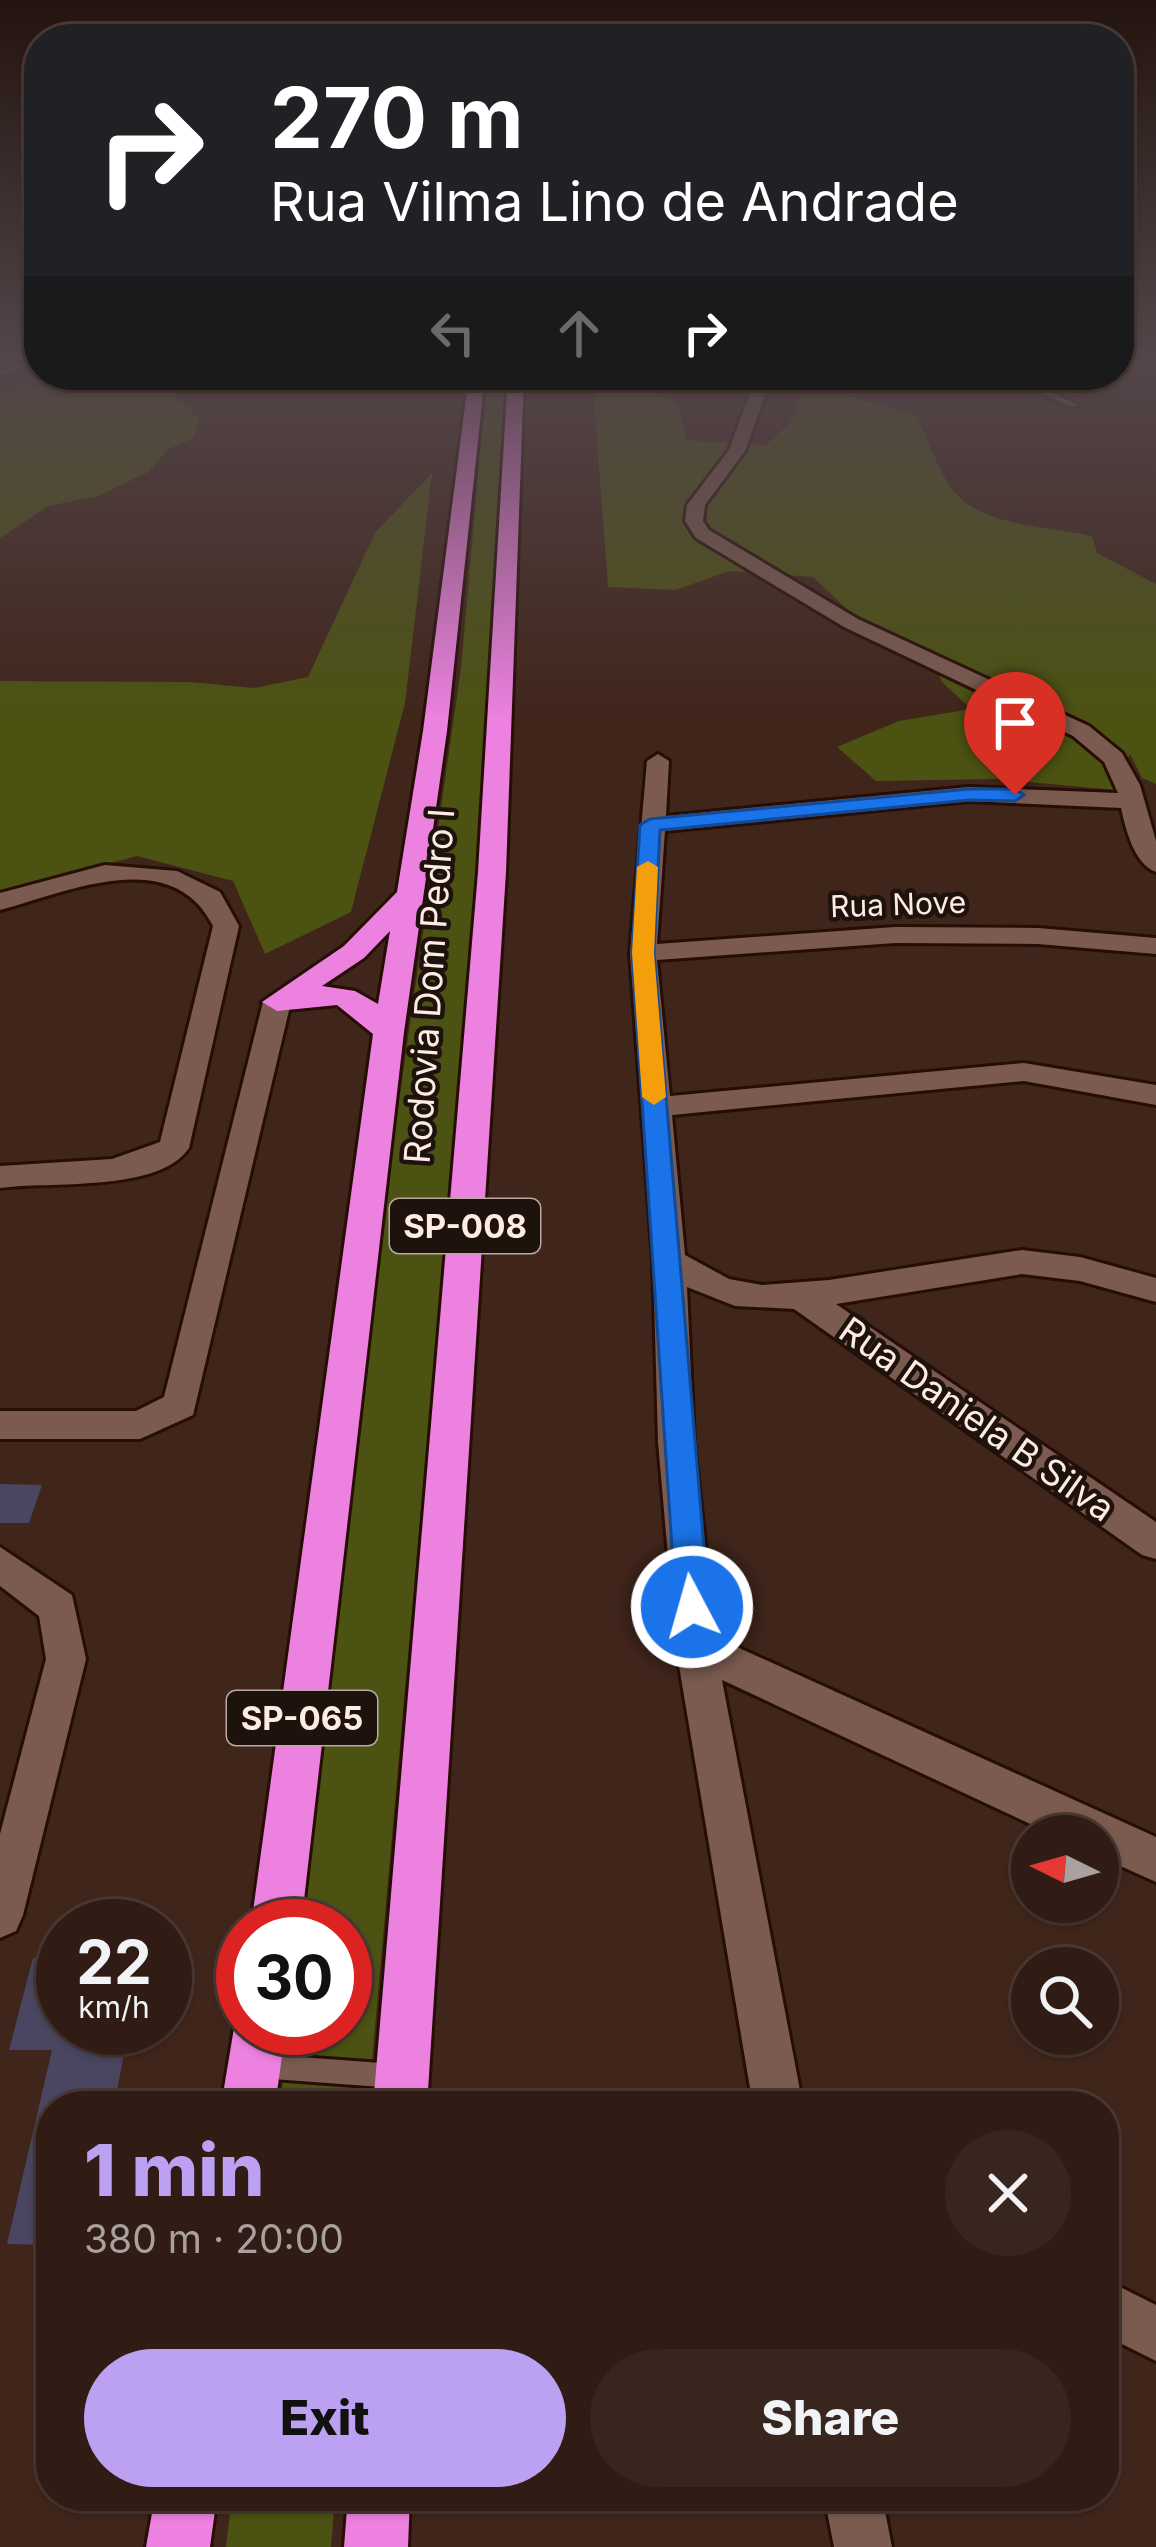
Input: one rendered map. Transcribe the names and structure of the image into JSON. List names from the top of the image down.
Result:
{
  "streets": {
    "highway": ["Rodovia Dom Pedro I", "SP-008", "SP-065"],
    "street": ["Rua Nove", "Rua Daniela B Silva"]
  },
  "north": "left",
  "page": {
    "turn": ["270 m", "Rua Vilma Lino de Andrade"],
    "speed": "22 km/h",
    "limit": "30",
    "heading": ["1 min", "380 m · 20:00"],
    "buttons": ["Exit", "Share"]
  }
}
